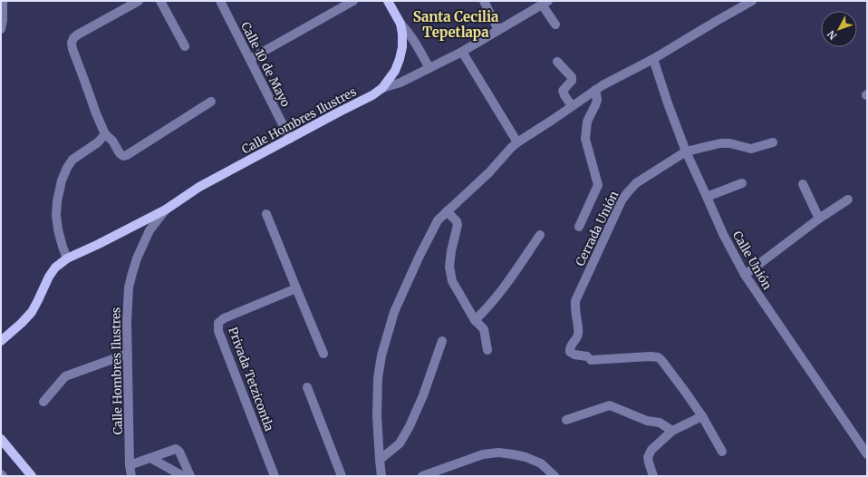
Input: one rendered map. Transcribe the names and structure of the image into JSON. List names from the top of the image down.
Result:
{
  "streets": {
    "main road": ["Calle Hombres Ilustres"],
    "street": [
      "Calle 10 de Mayo",
      "Cerrada Unión",
      "Calle Unión",
      "Privada Tetzicontla"
    ]
  },
  "crossings": [
    ["Calle 10 de Mayo", "Calle Hombres Ilustres"],
    ["Cerrada Unión", "Calle Unión"]
  ],
  "districts": ["Santa Cecilia Tepetlapa"],
  "north": "bottom left"
}
